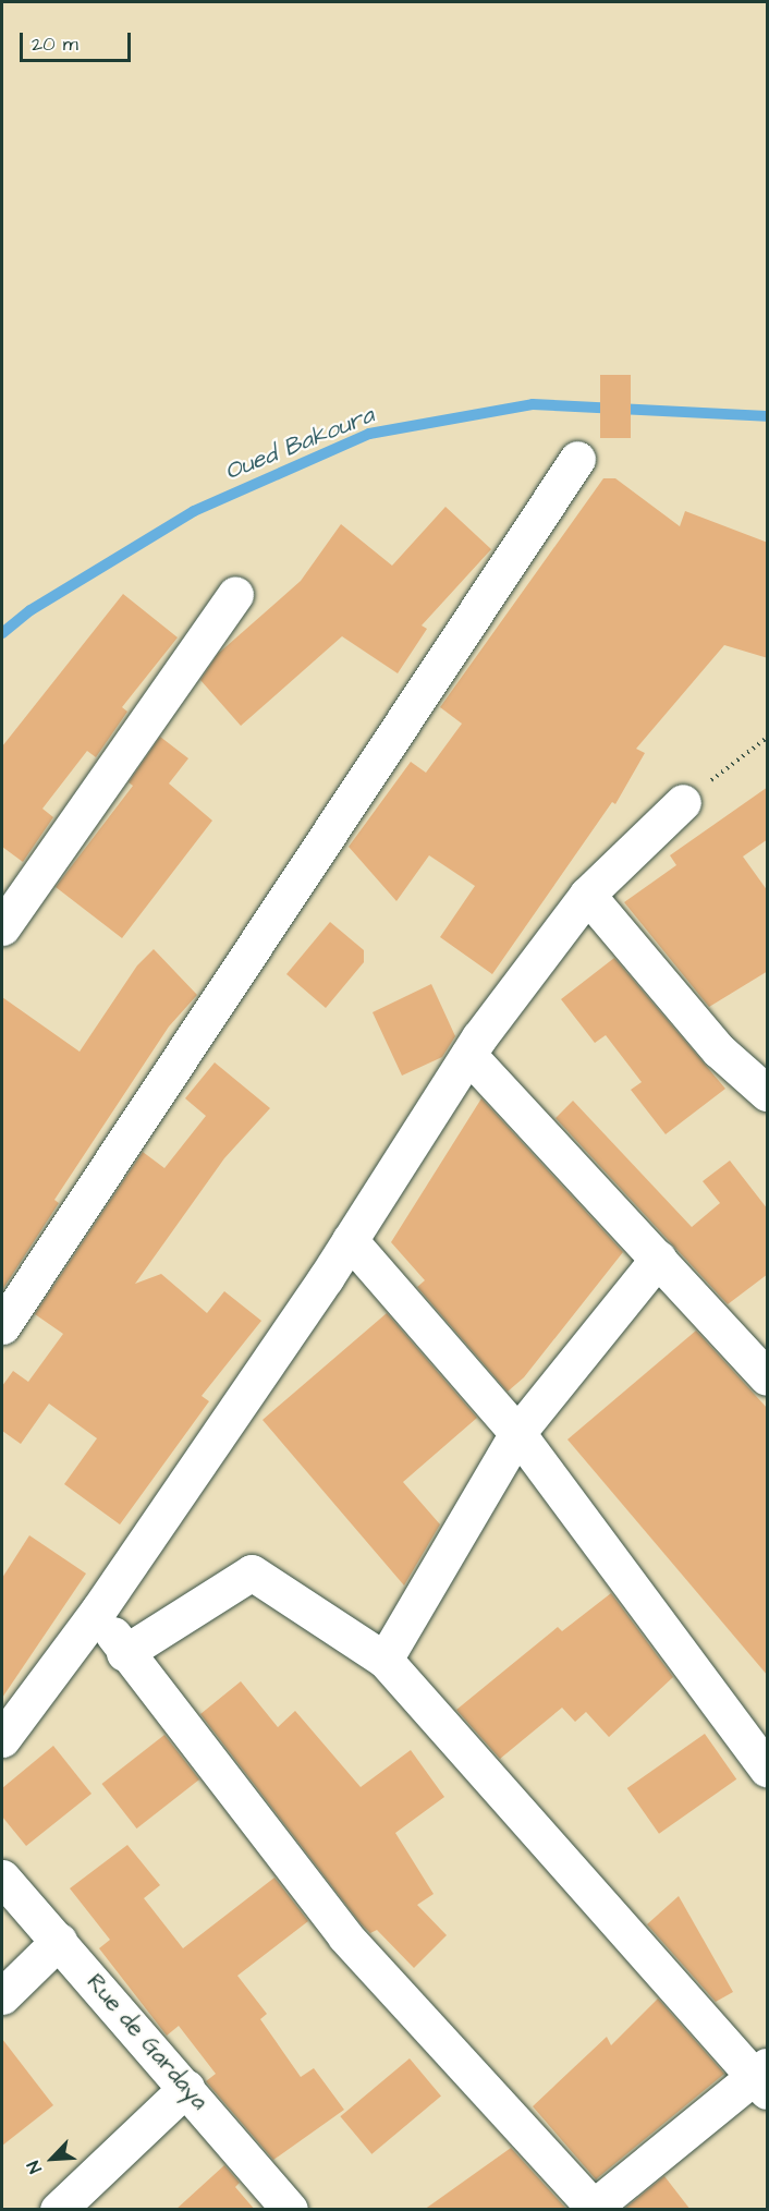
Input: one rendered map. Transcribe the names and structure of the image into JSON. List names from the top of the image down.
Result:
{
  "streets": {
    "street": ["Rue de Gardaya"]
  },
  "water": ["Oued Bakoura"],
  "scale_bar": "20 m",
  "north": "bottom left"
}
